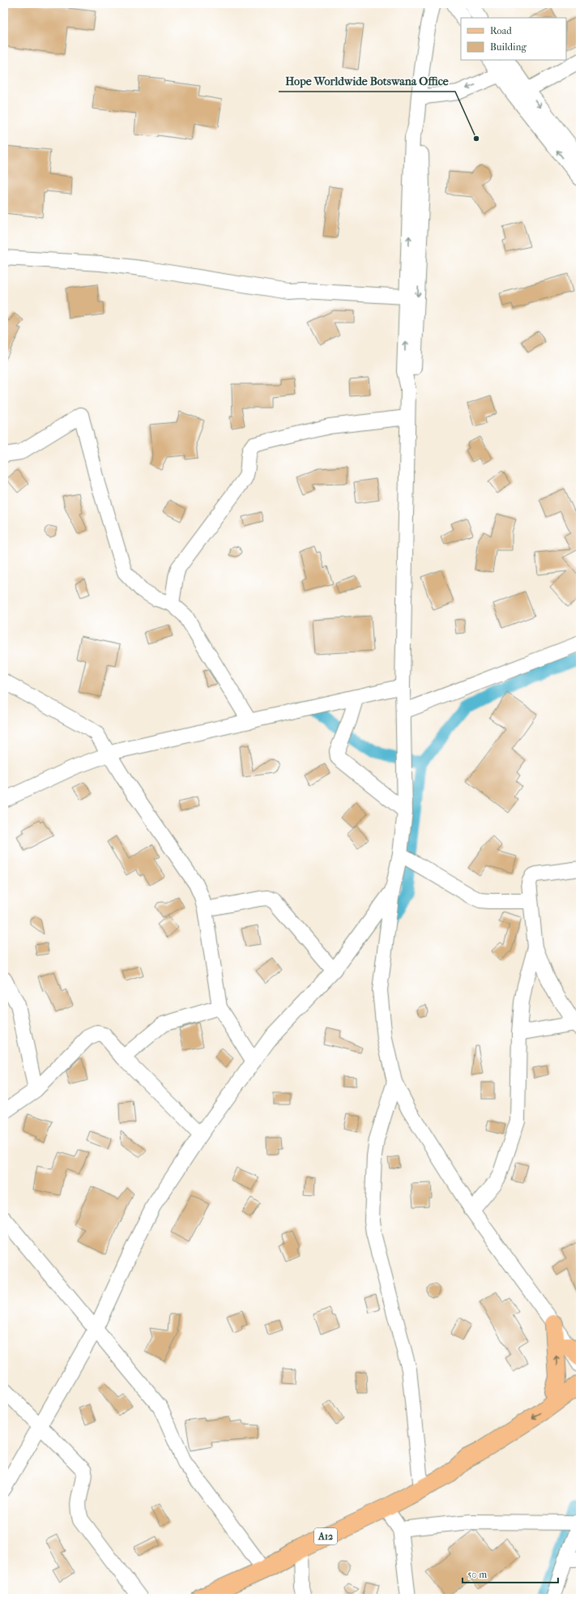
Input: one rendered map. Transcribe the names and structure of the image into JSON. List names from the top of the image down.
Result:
{
  "streets": {
    "main road": ["A12"]
  },
  "places": ["Hope Worldwide Botswana Office"],
  "legend": ["Road", "Building"],
  "scale_bar": "50 m"
}
